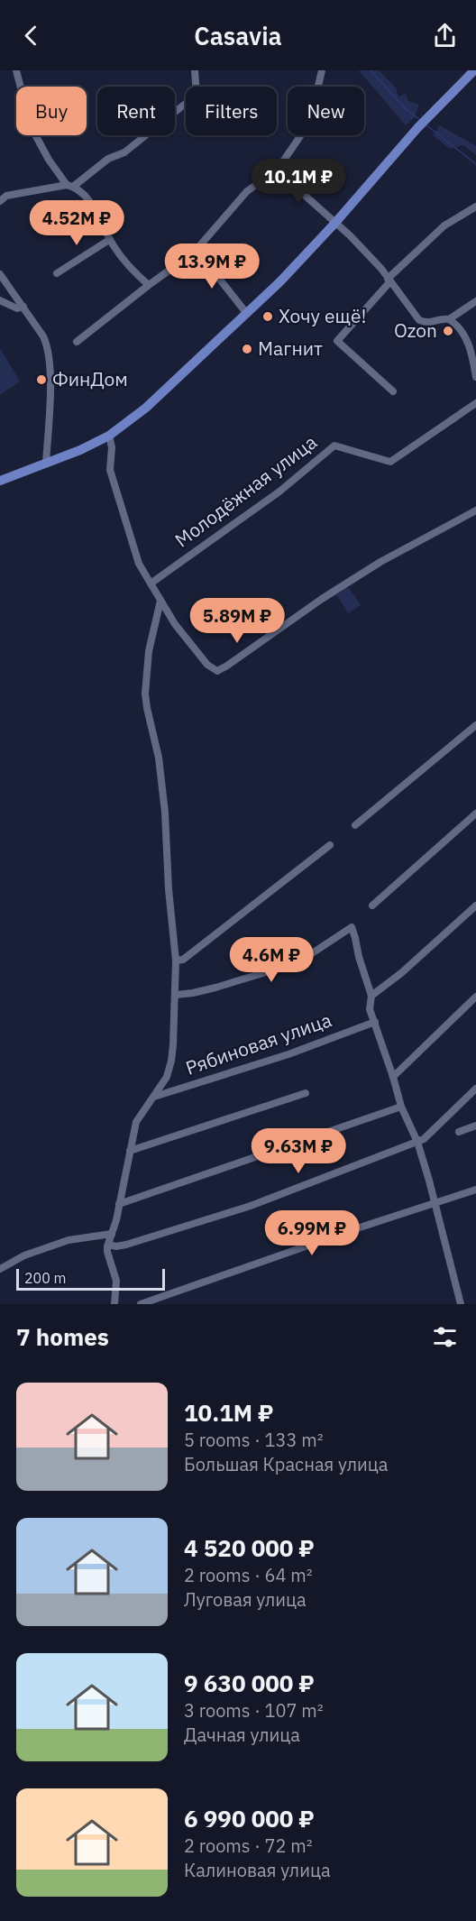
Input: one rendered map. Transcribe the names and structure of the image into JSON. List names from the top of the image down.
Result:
{
  "streets": {
    "street": ["Молодёжная улица", "Рябиновая улица"]
  },
  "places": [
    "Хочу ещё!",
    "Ozon",
    "Магнит",
    "ФинДом"
  ],
  "scale_bar": "200 m",
  "page": {
    "header": "Casavia",
    "chip": [
      "Buy",
      "Rent",
      "Filters",
      "New"
    ],
    "price": [
      "10.1M ₽",
      "4.52M ₽",
      "13.9M ₽",
      "5.89M ₽",
      "4.6M ₽",
      "9.63M ₽",
      "6.99M ₽"
    ],
    "scale": "200 m",
    "heading": "7 homes",
    "list": [
      {
        "name": "10.1M ₽",
        "note": "5 rooms · 133 m² · Большая Красная улица"
      },
      {
        "name": "4 520 000 ₽",
        "note": "2 rooms · 64 m² · Луговая улица"
      },
      {
        "name": "9 630 000 ₽",
        "note": "3 rooms · 107 m² · Дачная улица"
      },
      {
        "name": "6 990 000 ₽",
        "note": "2 rooms · 72 m² · Калиновая улица"
      }
    ]
  }
}
